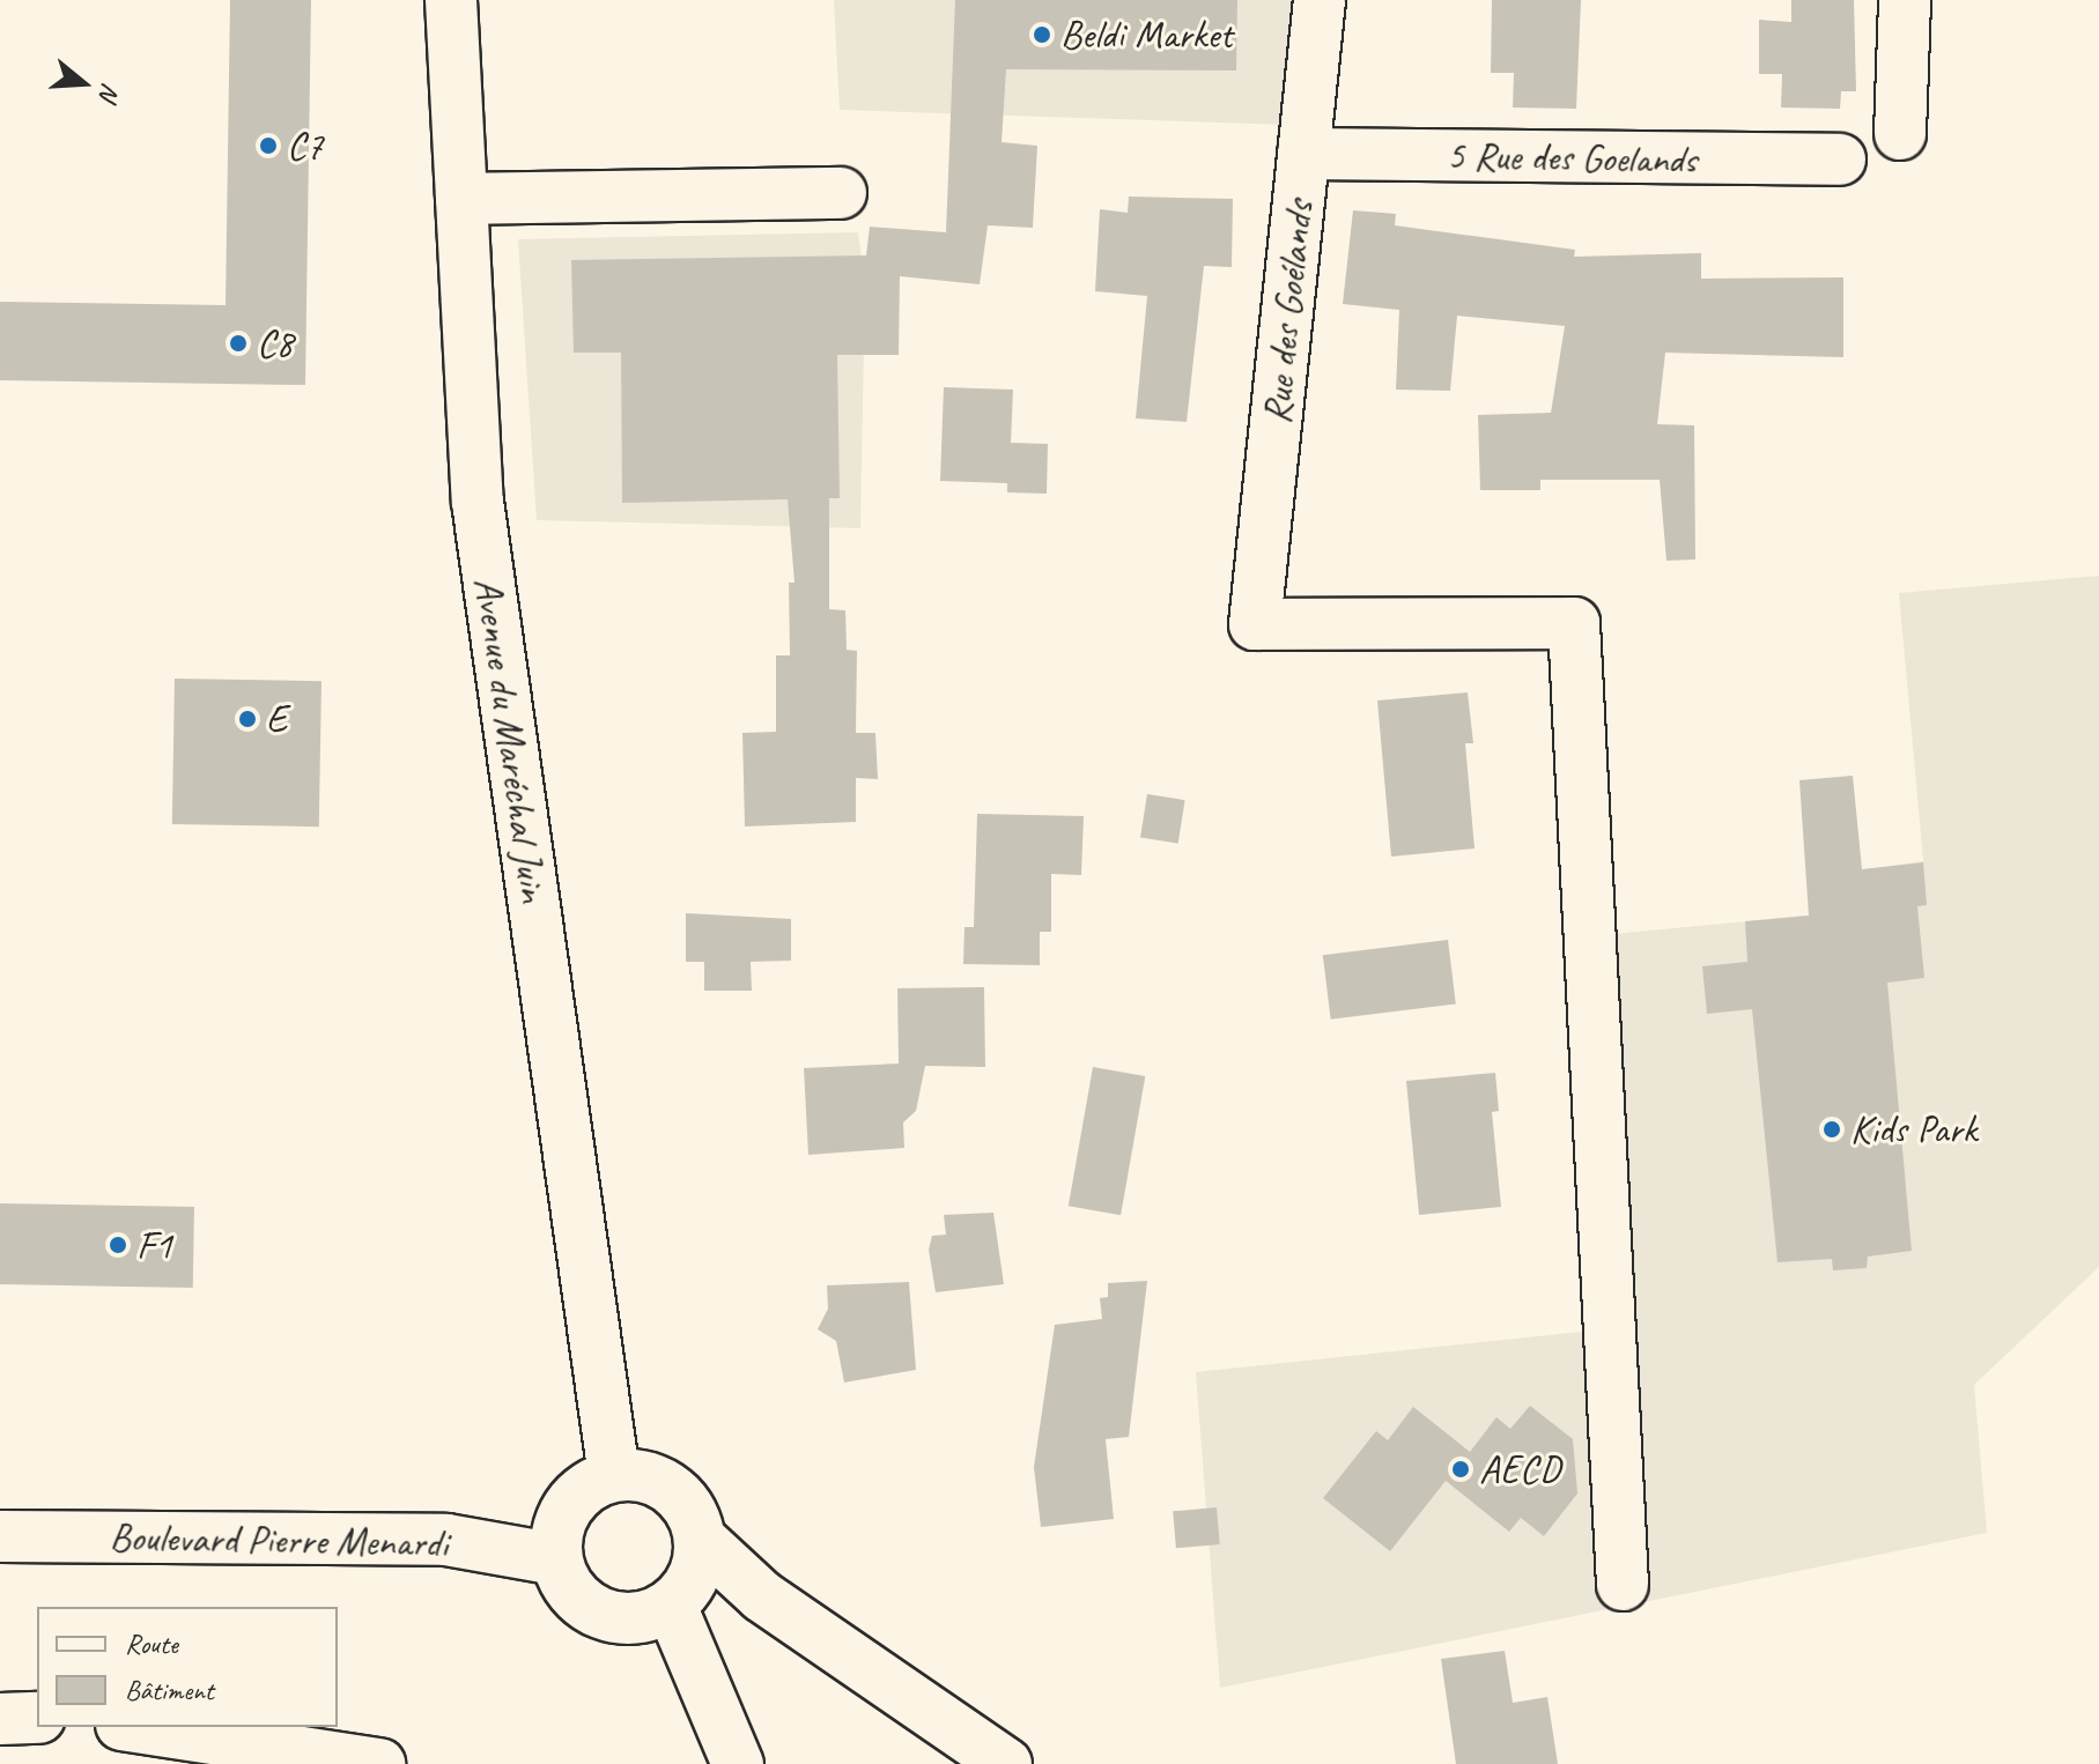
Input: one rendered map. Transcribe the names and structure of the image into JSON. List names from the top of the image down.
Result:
{
  "streets": {
    "street": [
      "5 Rue des Goelands",
      "Rue des Goélands",
      "Avenue du Maréchal Juin",
      "Boulevard Pierre Menardi"
    ]
  },
  "crossings": [
    ["5 Rue des Goelands", "Rue des Goélands"],
    ["Avenue du Maréchal Juin", "Boulevard Pierre Menardi"]
  ],
  "places": [
    "Beldi Market",
    "C7",
    "C8",
    "E",
    "Kids Park",
    "F1",
    "AECD"
  ],
  "legend": ["Route", "Bâtiment"],
  "north": "right"
}
